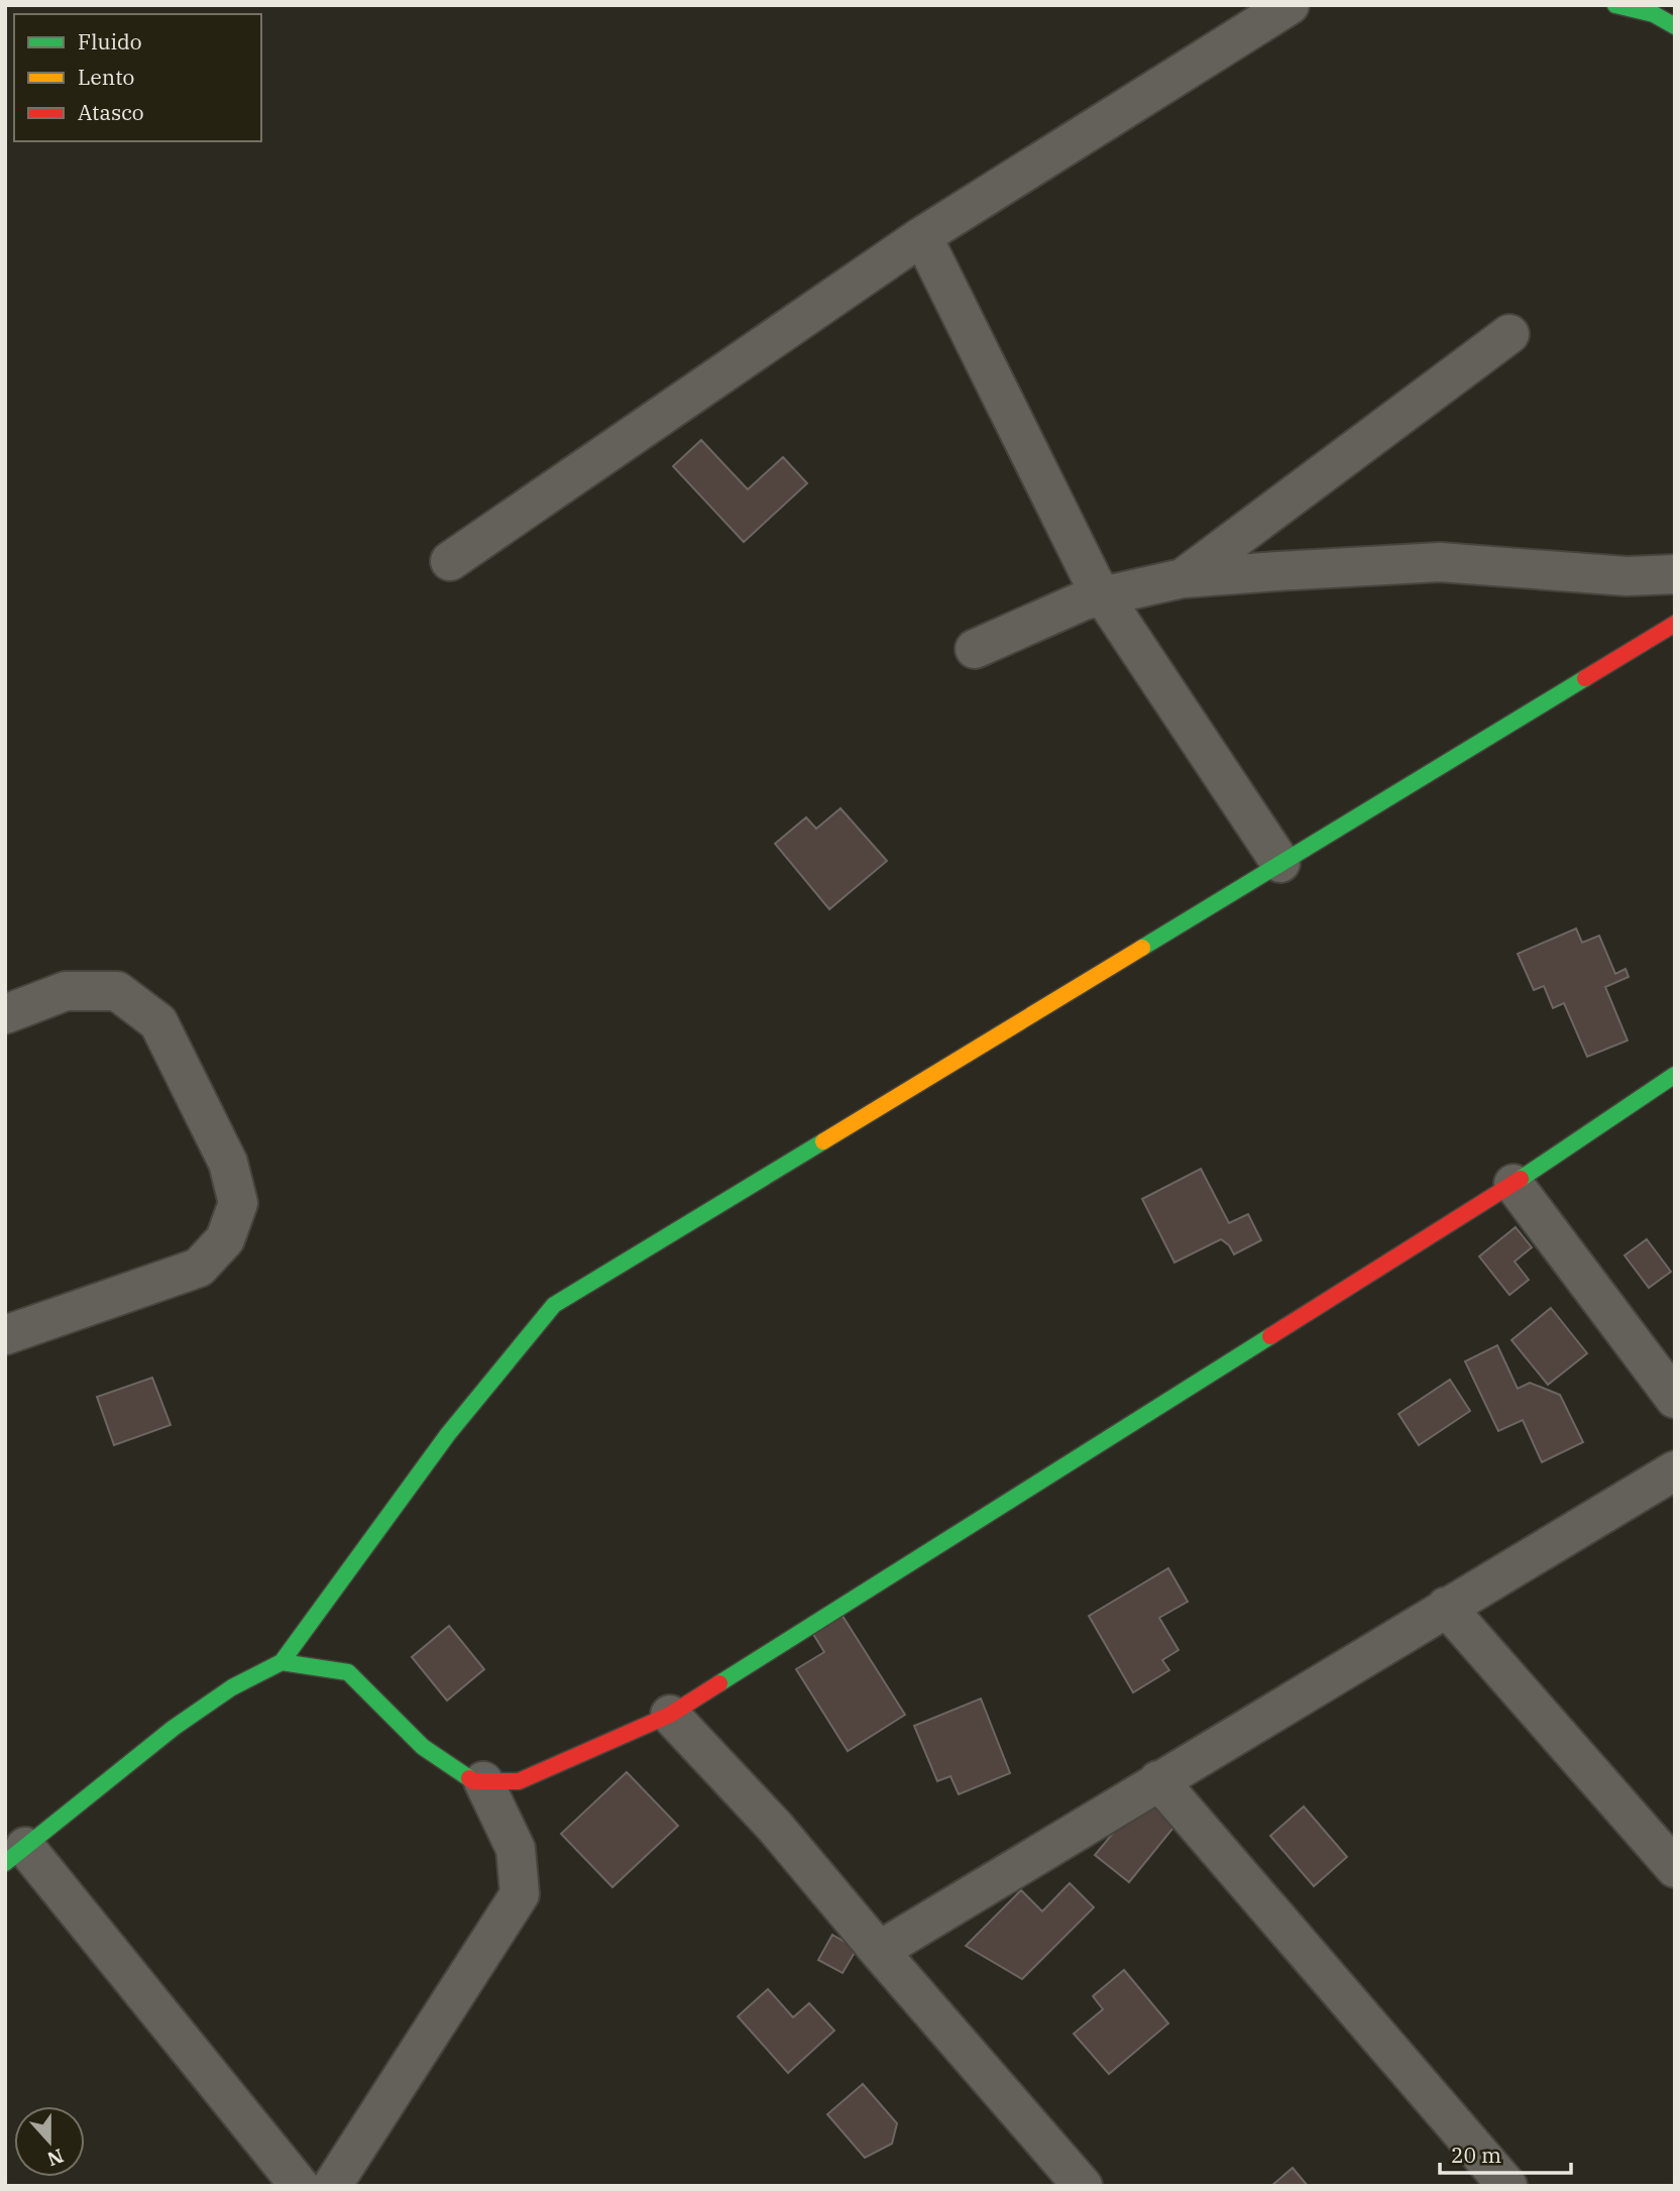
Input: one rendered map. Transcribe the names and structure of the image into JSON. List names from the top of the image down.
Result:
{
  "legend": ["Fluido", "Lento", "Atasco"],
  "scale_bar": "20 m",
  "north": "bottom"
}
